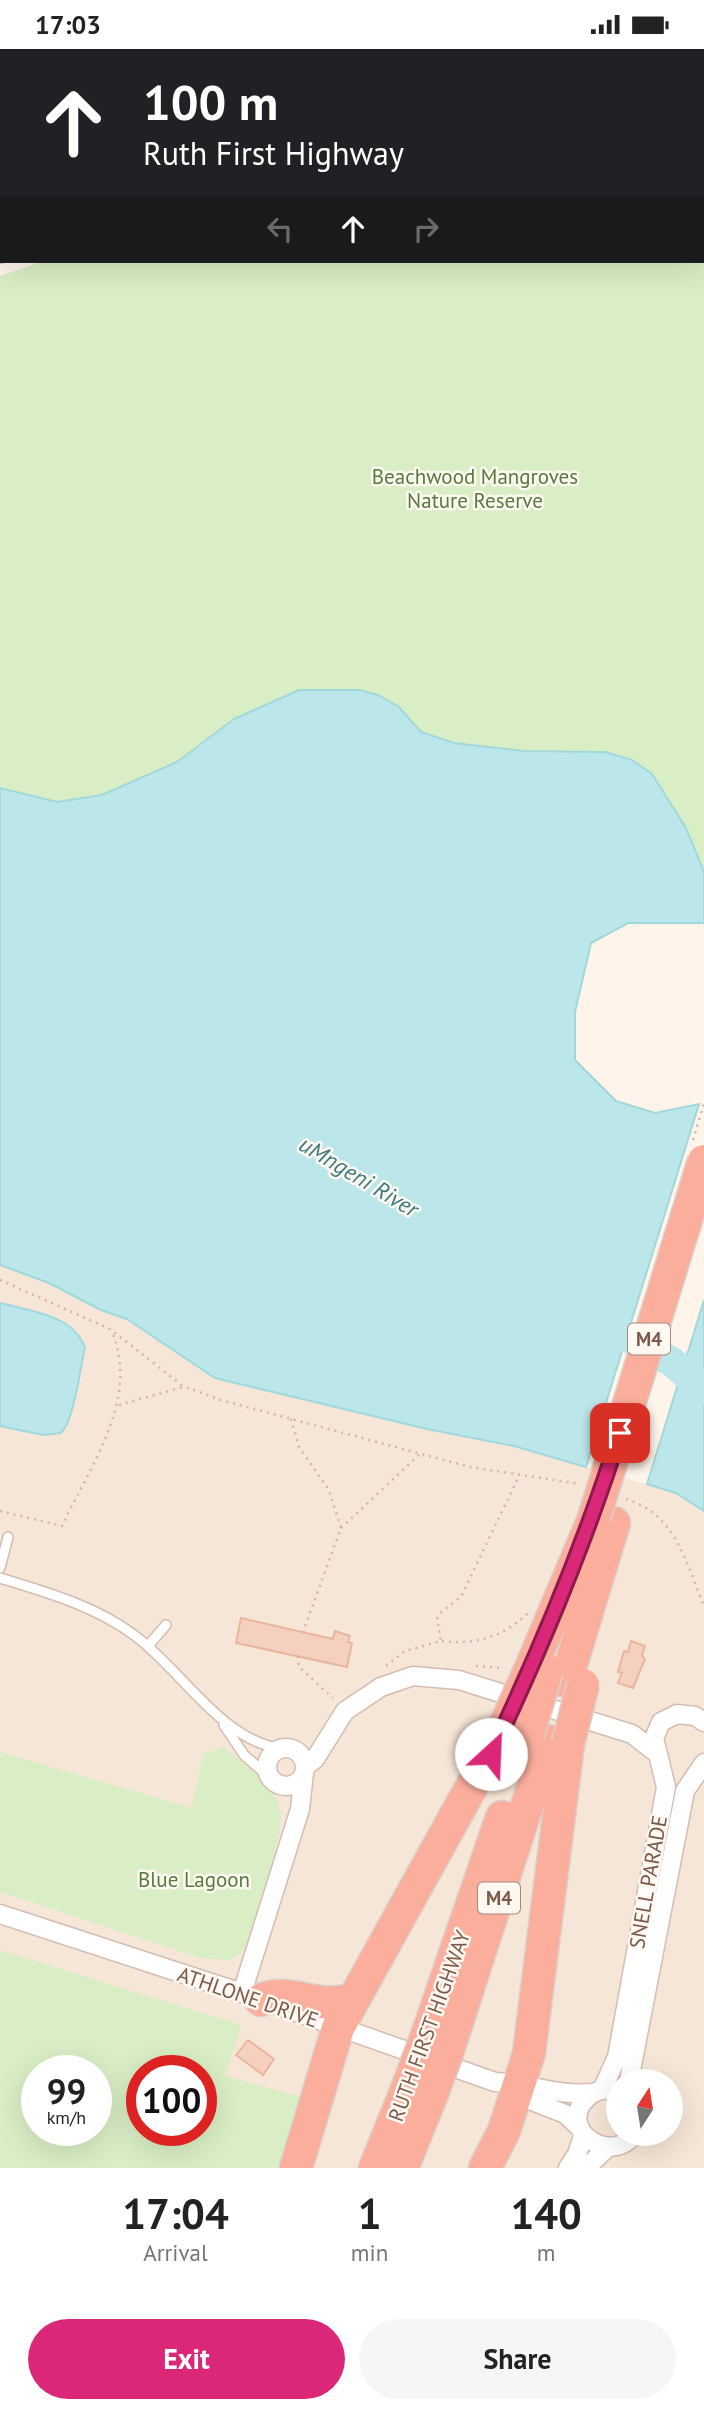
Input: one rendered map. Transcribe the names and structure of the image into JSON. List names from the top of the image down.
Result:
{
  "streets": {
    "highway": ["M4", "RUTH FIRST HIGHWAY"],
    "street": ["SNELL PARADE", "ATHLONE DRIVE"]
  },
  "crossings": [
    ["SNELL PARADE", "ATHLONE DRIVE"]
  ],
  "water": ["uMngeni River"],
  "parks": ["Beachwood Mangroves Nature Reserve", "Blue Lagoon"],
  "north": "top",
  "page": {
    "status": "17:03",
    "turn": ["100 m", "Ruth First Highway"],
    "speed": "99 km/h",
    "limit": "100",
    "eta": [
      "17:04",
      "Arrival",
      "1",
      "min",
      "140",
      "m"
    ],
    "buttons": ["Exit", "Share"]
  }
}
